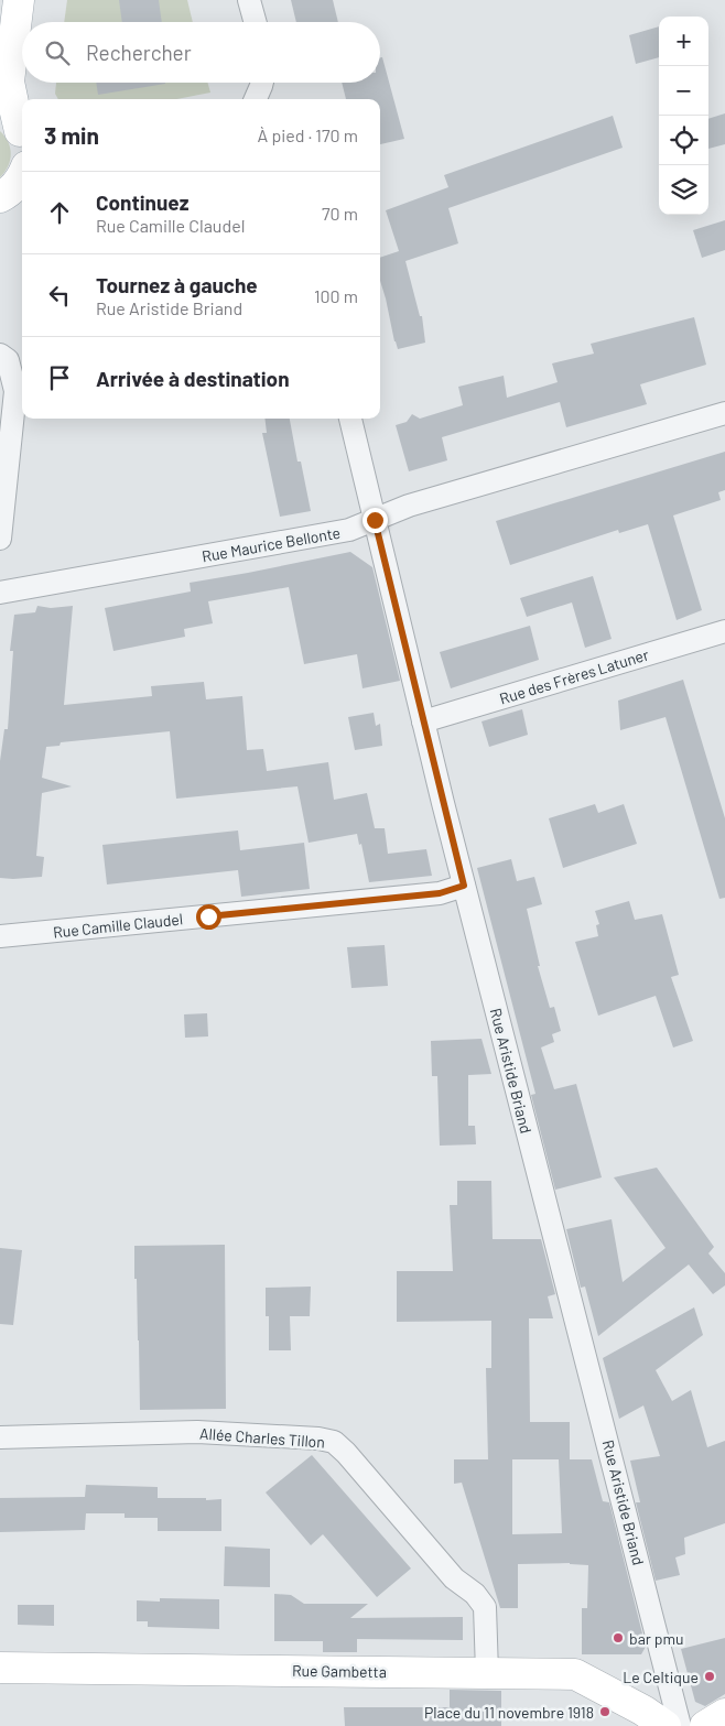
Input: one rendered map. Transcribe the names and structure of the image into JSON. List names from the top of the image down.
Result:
{
  "streets": {
    "main road": ["Rue Gambetta"],
    "street": [
      "Rue Maurice Bellonte",
      "Rue des Frères Latuner",
      "Rue Camille Claudel",
      "Rue Aristide Briand",
      "Allée Charles Tillon"
    ]
  },
  "crossings": [
    ["Rue Maurice Bellonte", "Rue Aristide Briand"],
    ["Rue des Frères Latuner", "Rue Aristide Briand"],
    ["Rue Camille Claudel", "Rue Aristide Briand"],
    ["Allée Charles Tillon", "Rue Gambetta"]
  ],
  "places": ["bar pmu", "Le Celtique", "Place du 11 novembre 1918"],
  "page": {
    "map_buttons": ["+", "−"],
    "search": "Rechercher",
    "heading": ["3 min", "À pied · 170 m"],
    "list": [
      ["Continuez", "Rue Camille Claudel", "70 m"],
      ["Tournez à gauche", "Rue Aristide Briand", "100 m"],
      "Arrivée à destination"
    ]
  }
}
